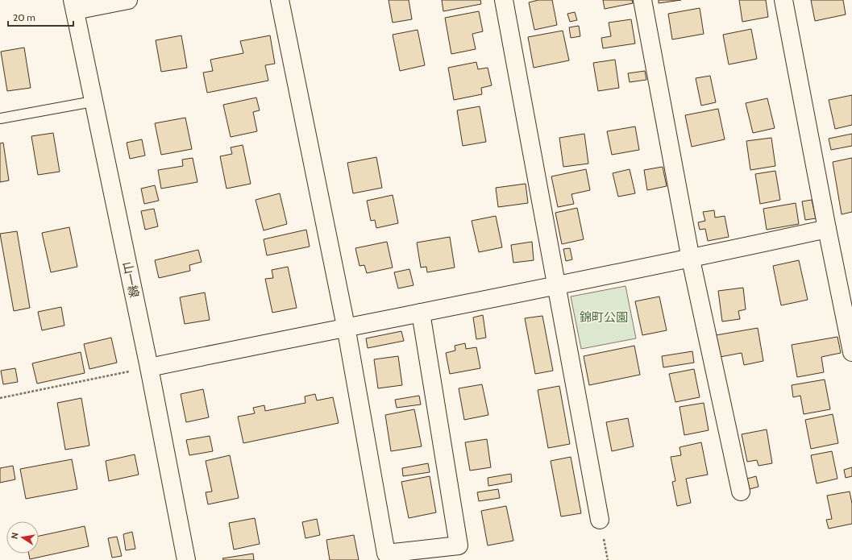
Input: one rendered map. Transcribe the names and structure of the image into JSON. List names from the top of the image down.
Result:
{
  "streets": {
    "street": ["山一線"]
  },
  "parks": ["錦町公園"],
  "scale_bar": "20 m",
  "north": "left"
}
